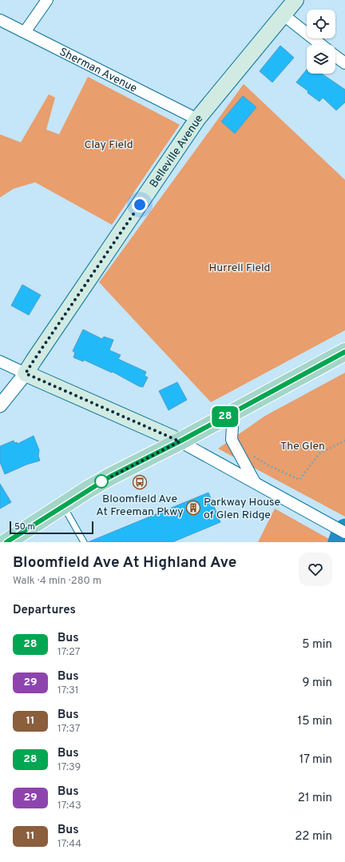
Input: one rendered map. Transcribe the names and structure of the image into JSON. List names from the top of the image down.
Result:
{
  "streets": {
    "main road": ["Belleville Avenue"],
    "street": ["Sherman Avenue"]
  },
  "crossings": [
    ["Sherman Avenue", "Belleville Avenue"]
  ],
  "parks": ["Clay Field", "Hurrell Field", "The Glen"],
  "places": {
    "bus stop": ["Bloomfield Ave At Freeman Pkwy"],
    "building": ["Parkway House of Glen Ridge"]
  },
  "lines": ["bus line 28"],
  "scale_bar": "50 m",
  "page": {
    "on_map": "28",
    "scale": "50 m",
    "heading": [
      ["Bloomfield Ave At Highland Ave", "Walk · 4 min · 280 m"],
      "Departures"
    ],
    "list": [
      {
        "mark": "28",
        "name": "Bus",
        "note": "17:27",
        "value": "5 min"
      },
      {
        "mark": "29",
        "name": "Bus",
        "note": "17:31",
        "value": "9 min"
      },
      {
        "mark": "11",
        "name": "Bus",
        "note": "17:37",
        "value": "15 min"
      },
      {
        "mark": "28",
        "name": "Bus",
        "note": "17:39",
        "value": "17 min"
      },
      {
        "mark": "29",
        "name": "Bus",
        "note": "17:43",
        "value": "21 min"
      },
      {
        "mark": "11",
        "name": "Bus",
        "note": "17:44",
        "value": "22 min"
      }
    ]
  }
}
